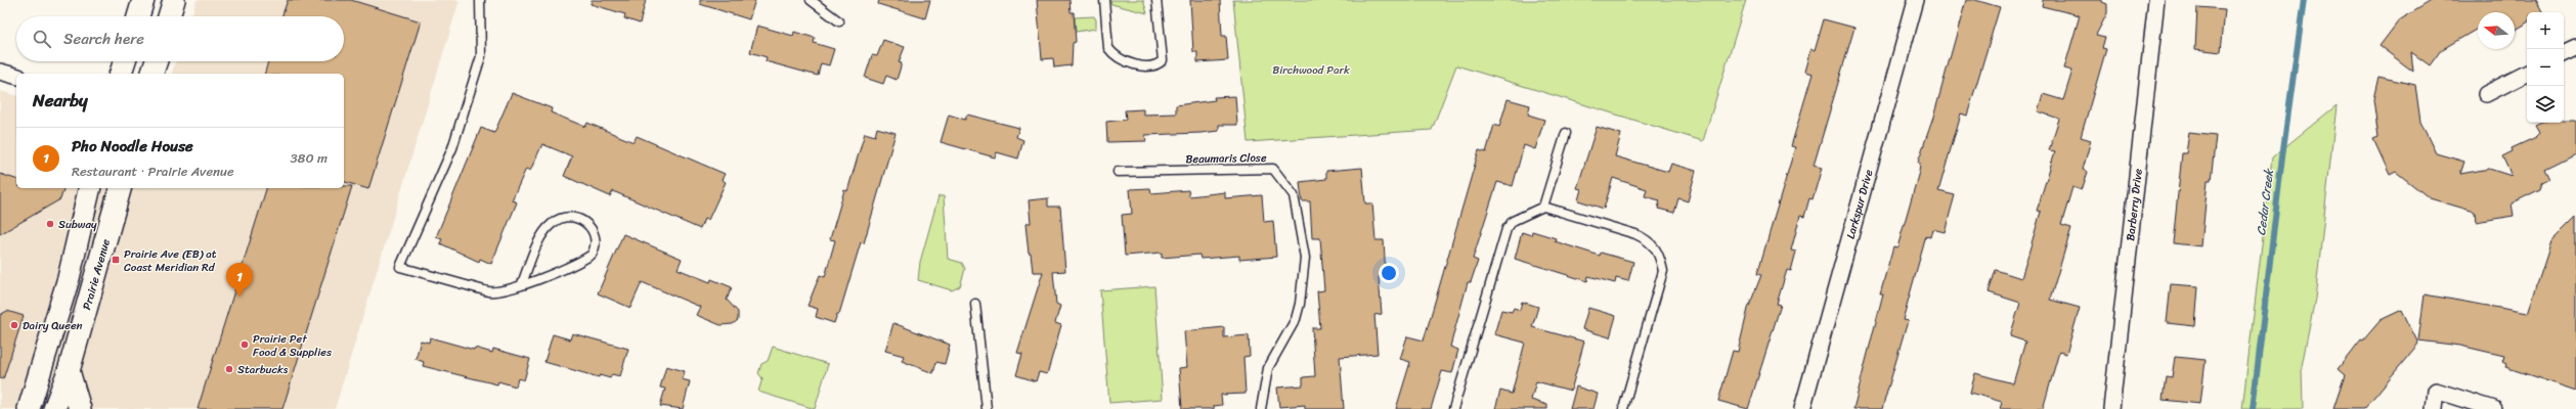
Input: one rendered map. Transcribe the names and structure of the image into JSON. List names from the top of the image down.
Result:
{
  "streets": {
    "main road": ["Prairie Avenue"],
    "street": ["Larkspur Drive", "Barberry Drive"],
    "lane": ["Beaumaris Close"]
  },
  "water": ["Cedar Creek"],
  "parks": ["Birchwood Park"],
  "places": {
    "other": [
      "Subway",
      "Dairy Queen",
      "Prairie Pet Food & Supplies",
      "Starbucks"
    ],
    "transit": ["Prairie Ave (EB) at Coast Meridian Rd"]
  },
  "north": "left",
  "page": {
    "map_buttons": ["+", "−"],
    "search": "Search here",
    "heading": "Nearby",
    "list": [
      {
        "mark": "1",
        "name": "Pho Noodle House",
        "note": "Restaurant · Prairie Avenue",
        "value": "380 m"
      }
    ],
    "pins": "1"
  }
}
